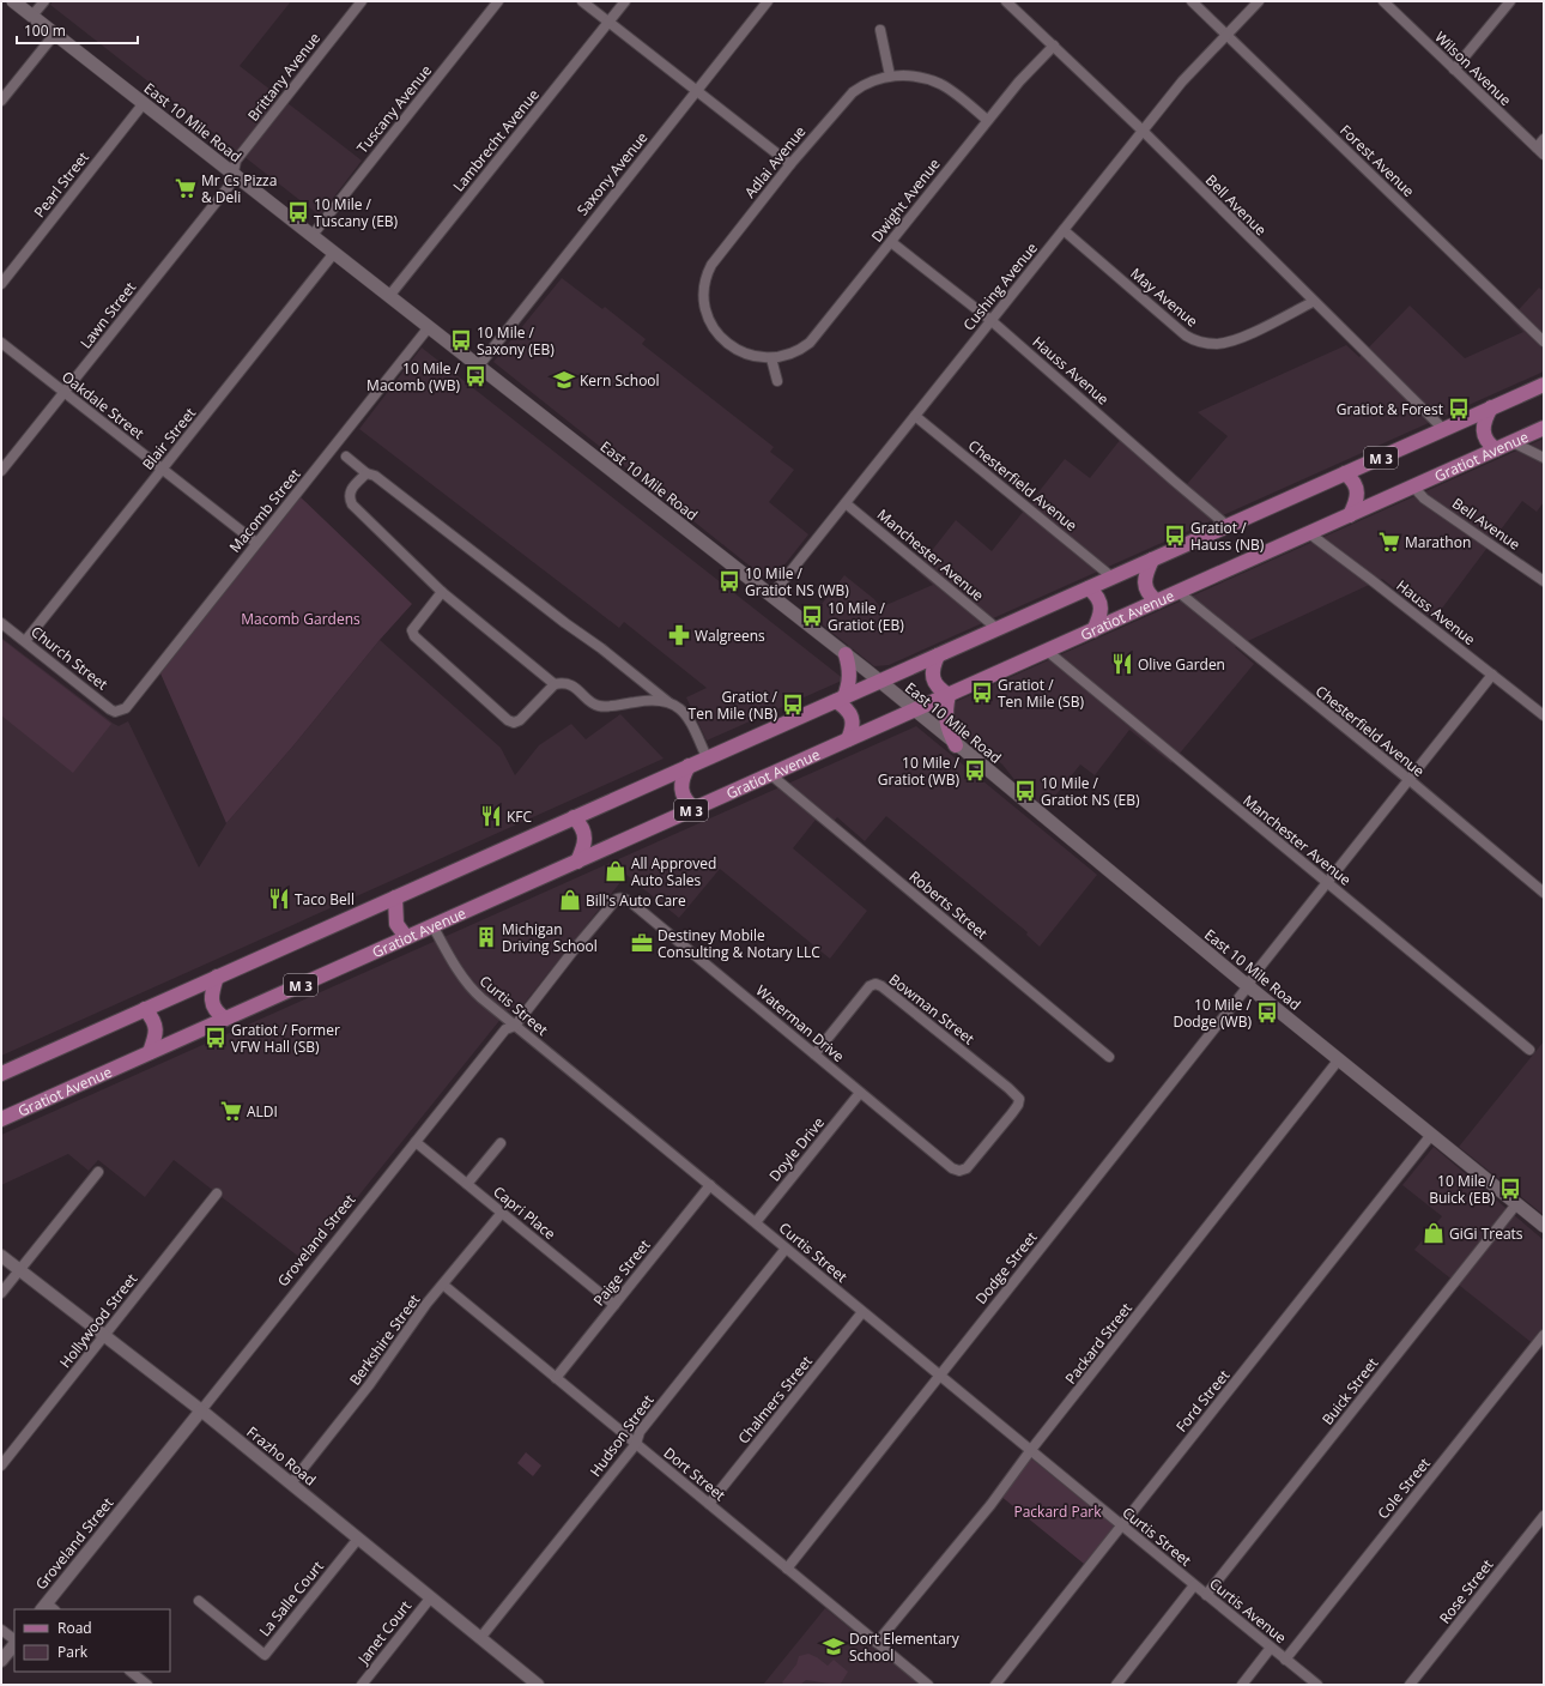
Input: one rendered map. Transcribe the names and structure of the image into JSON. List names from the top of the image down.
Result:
{
  "streets": {
    "main road": ["East 10 Mile Road", "Gratiot Avenue", "M 3"],
    "street": [
      "Wilson Avenue",
      "Brittany Avenue",
      "Tuscany Avenue",
      "Lambrecht Avenue",
      "Forest Avenue",
      "Adlai Avenue",
      "Saxony Avenue",
      "Pearl Street",
      "Dwight Avenue",
      "Bell Avenue",
      "Cushing Avenue",
      "May Avenue",
      "Lawn Street",
      "Hauss Avenue",
      "Oakdale Street",
      "Blair Street",
      "Chesterfield Avenue",
      "Macomb Street",
      "Manchester Avenue",
      "Church Street",
      "Roberts Street",
      "Curtis Street",
      "Bowman Street",
      "Waterman Drive",
      "Doyle Drive",
      "Capri Place",
      "Groveland Street",
      "Dodge Street",
      "Paige Street",
      "Hollywood Street",
      "Berkshire Street",
      "Packard Street",
      "Buick Street",
      "Chalmers Street",
      "Ford Street",
      "Hudson Street",
      "Frazho Road",
      "Dort Street",
      "Cole Street",
      "Rose Street",
      "La Salle Court",
      "Curtis Avenue",
      "Janet Court"
    ]
  },
  "crossings": [
    ["Brittany Avenue", "East 10 Mile Road"],
    ["Brittany Avenue", "Lawn Street"],
    ["Tuscany Avenue", "East 10 Mile Road"],
    ["East 10 Mile Road", "Lambrecht Avenue"],
    ["East 10 Mile Road", "Saxony Avenue"],
    ["East 10 Mile Road", "Pearl Street"],
    ["East 10 Mile Road", "Cushing Avenue"],
    ["East 10 Mile Road", "Lawn Street"],
    ["East 10 Mile Road", "Blair Street"],
    ["East 10 Mile Road", "Gratiot Avenue"],
    ["East 10 Mile Road", "M 3"],
    ["East 10 Mile Road", "Macomb Street"],
    ["East 10 Mile Road", "Dodge Street"],
    ["East 10 Mile Road", "Packard Street"],
    ["East 10 Mile Road", "Buick Street"],
    ["East 10 Mile Road", "Ford Street"],
    ["Forest Avenue", "Cushing Avenue"],
    ["Adlai Avenue", "Dwight Avenue"],
    ["Dwight Avenue", "Bell Avenue"],
    ["Dwight Avenue", "Hauss Avenue"],
    ["Bell Avenue", "Cushing Avenue"],
    ["Bell Avenue", "May Avenue"],
    ["Bell Avenue", "Gratiot Avenue"],
    ["Bell Avenue", "M 3"],
    ["Cushing Avenue", "May Avenue"],
    ["Cushing Avenue", "Hauss Avenue"],
    ["Cushing Avenue", "Chesterfield Avenue"],
    ["Cushing Avenue", "Manchester Avenue"],
    ["Lawn Street", "Oakdale Street"],
    ["Hauss Avenue", "Gratiot Avenue"],
    ["Hauss Avenue", "M 3"],
    ["Hauss Avenue", "Dodge Street"],
    ["Oakdale Street", "Blair Street"],
    ["Oakdale Street", "Macomb Street"],
    ["Blair Street", "Church Street"],
    ["Gratiot Avenue", "Chesterfield Avenue"],
    ["Gratiot Avenue", "Manchester Avenue"],
    ["Gratiot Avenue", "Roberts Street"],
    ["Gratiot Avenue", "Curtis Street"],
    ["M 3", "Chesterfield Avenue"],
    ["M 3", "Manchester Avenue"],
    ["Chesterfield Avenue", "Dodge Street"],
    ["Macomb Street", "Church Street"],
    ["Manchester Avenue", "Dodge Street"],
    ["Curtis Street", "Doyle Drive"],
    ["Curtis Street", "Groveland Street"],
    ["Curtis Street", "Dodge Street"],
    ["Curtis Street", "Paige Street"],
    ["Curtis Street", "Packard Street"],
    ["Curtis Street", "Chalmers Street"],
    ["Curtis Street", "Ford Street"],
    ["Curtis Street", "Hudson Street"],
    ["Curtis Street", "Curtis Avenue"],
    ["Bowman Street", "Waterman Drive"],
    ["Waterman Drive", "Doyle Drive"],
    ["Waterman Drive", "Groveland Street"],
    ["Capri Place", "Groveland Street"],
    ["Capri Place", "Paige Street"],
    ["Capri Place", "Berkshire Street"],
    ["Groveland Street", "Frazho Road"],
    ["Dodge Street", "Dort Street"],
    ["Paige Street", "Dort Street"],
    ["Hollywood Street", "Frazho Road"],
    ["Berkshire Street", "Frazho Road"],
    ["Berkshire Street", "Dort Street"],
    ["Packard Street", "Dort Street"],
    ["Buick Street", "Curtis Avenue"],
    ["Chalmers Street", "Dort Street"],
    ["Hudson Street", "Frazho Road"],
    ["Hudson Street", "Dort Street"],
    ["Frazho Road", "La Salle Court"],
    ["Frazho Road", "Janet Court"],
    ["Cole Street", "Curtis Avenue"]
  ],
  "parks": ["Macomb Gardens", "Packard Park"],
  "places": {
    "supermarket": ["Mr Cs Pizza & Deli", "Marathon", "ALDI"],
    "bus stop": [
      "10 Mile / Tuscany (EB)",
      "10 Mile / Saxony (EB)",
      "10 Mile / Macomb (WB)",
      "Gratiot & Forest",
      "Gratiot / Hauss (NB)",
      "10 Mile / Gratiot NS (WB)",
      "10 Mile / Gratiot (EB)",
      "Gratiot / Ten Mile (SB)",
      "Gratiot / Ten Mile (NB)",
      "10 Mile / Gratiot (WB)",
      "10 Mile / Gratiot NS (EB)",
      "10 Mile / Dodge (WB)",
      "Gratiot / Former VFW Hall (SB)",
      "10 Mile / Buick (EB)"
    ],
    "school or university": ["Kern School", "Dort Elementary School"],
    "pharmacy": ["Walgreens"],
    "restaurant": ["Olive Garden", "KFC", "Taco Bell"],
    "shop": ["All Approved Auto Sales", "Bill's Auto Care", "GiGi Treats"],
    "building": ["Michigan Driving School"],
    "office": ["Destiney Mobile Consulting & Notary LLC"]
  },
  "legend": ["Road", "Park"],
  "scale_bar": "100 m"
}
